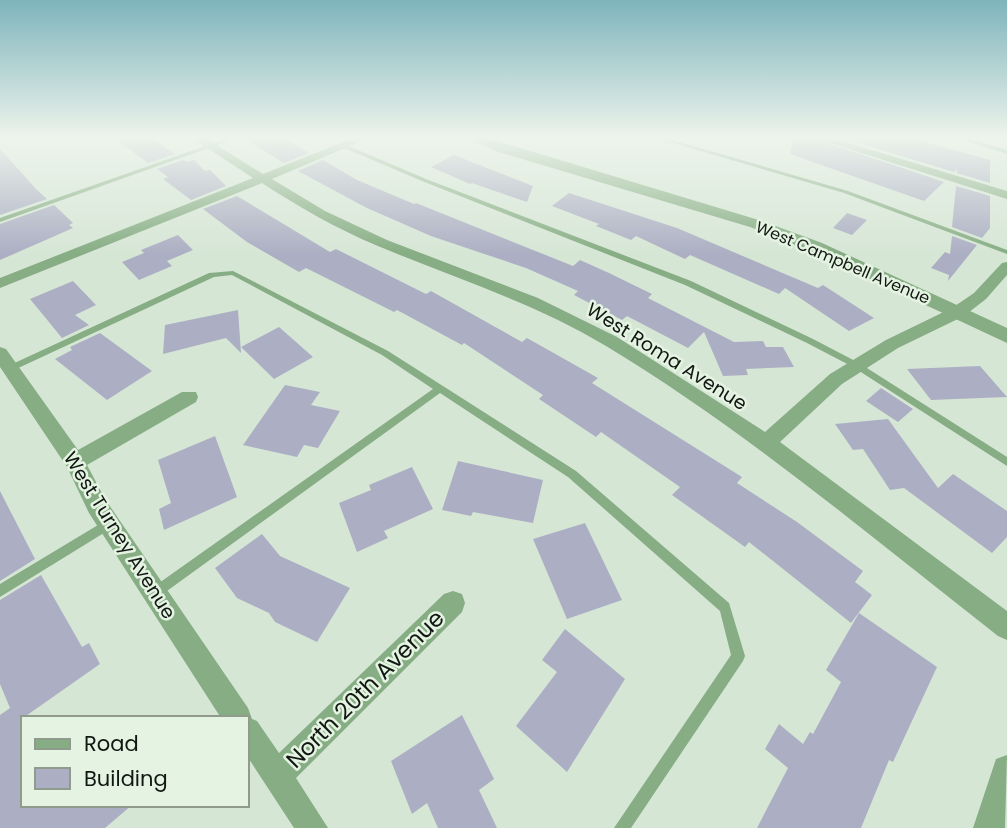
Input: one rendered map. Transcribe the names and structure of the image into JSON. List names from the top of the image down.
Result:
{
  "streets": {
    "street": [
      "West Campbell Avenue",
      "West Roma Avenue",
      "West Turney Avenue",
      "North 20th Avenue"
    ]
  },
  "legend": ["Road", "Building"]
}
